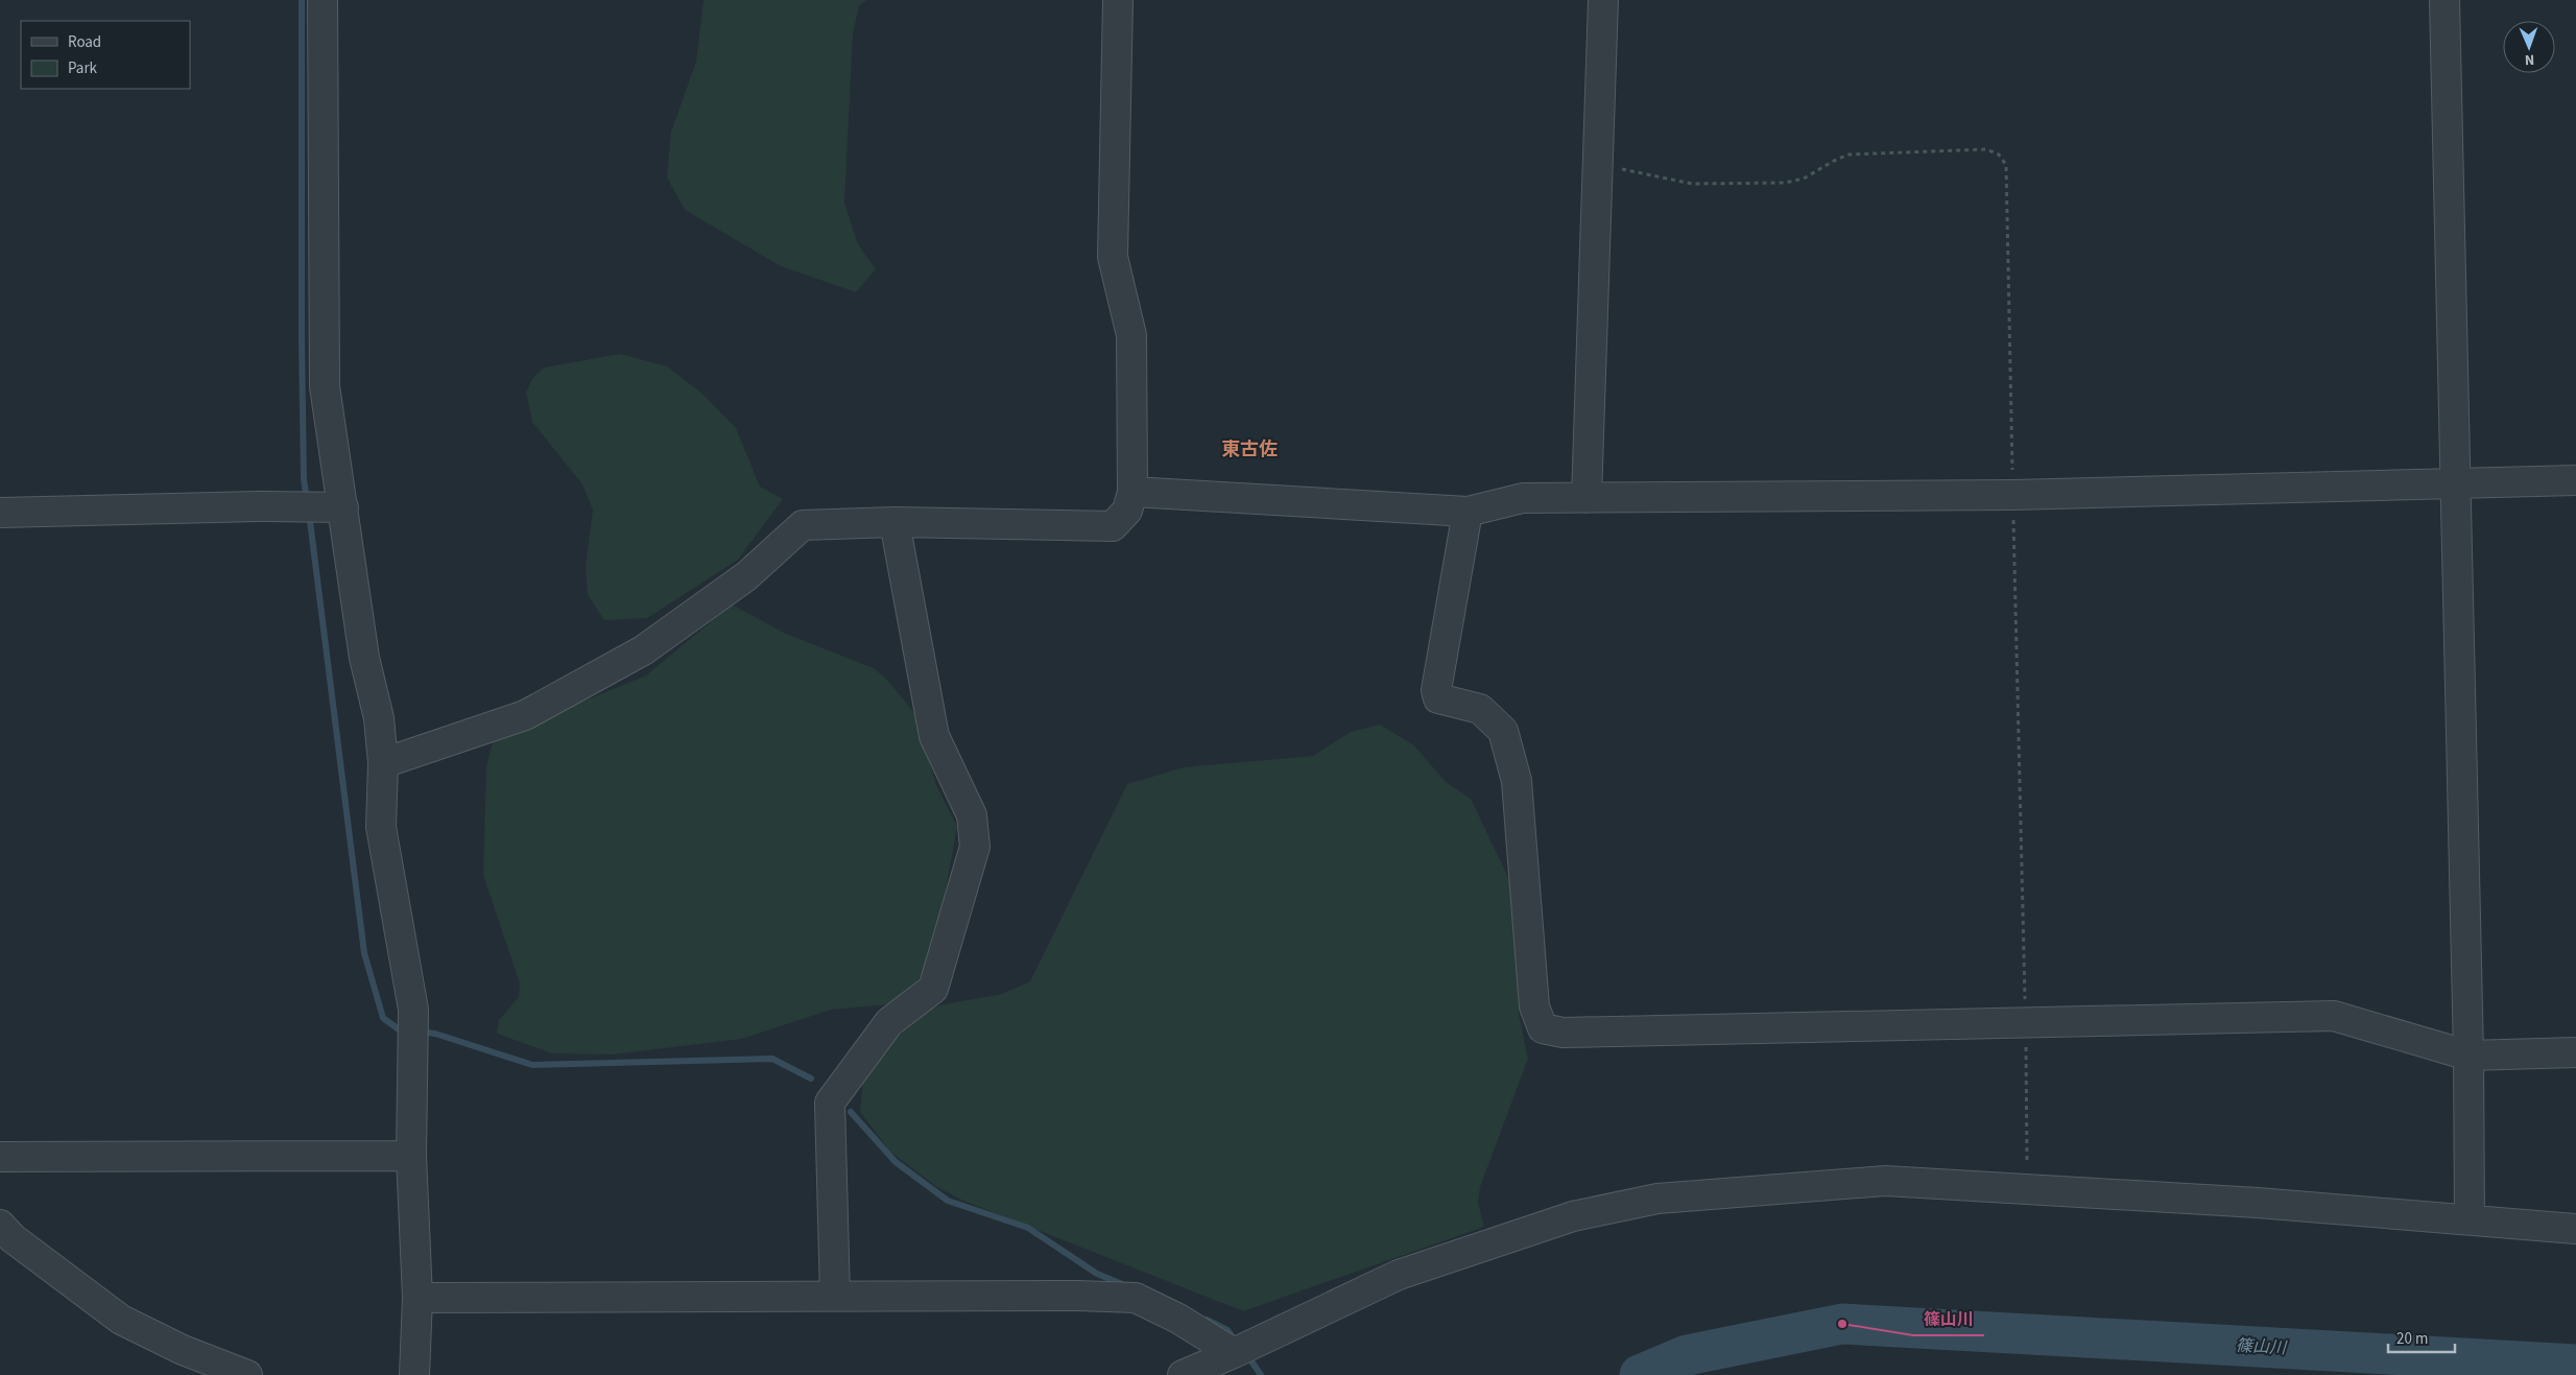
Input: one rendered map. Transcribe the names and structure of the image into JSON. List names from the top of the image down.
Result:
{
  "districts": ["東古佐"],
  "water": ["篠山川"],
  "places": ["篠山川"],
  "legend": ["Road", "Park"],
  "scale_bar": "20 m",
  "north": "bottom"
}
